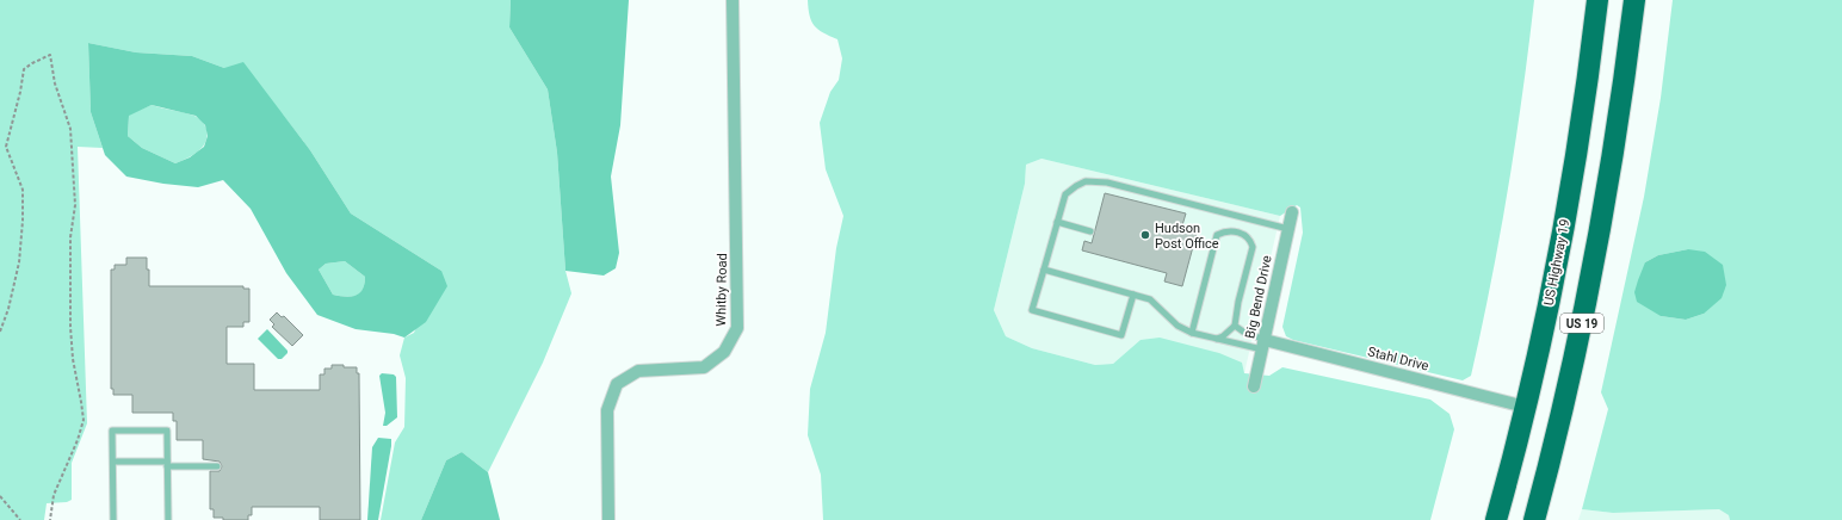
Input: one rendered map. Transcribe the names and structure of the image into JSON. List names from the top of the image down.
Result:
{
  "streets": {
    "highway": ["US Highway 19", "US 19"],
    "street": ["Whitby Road", "Big Bend Drive", "Stahl Drive"]
  },
  "crossings": [
    ["US Highway 19", "Stahl Drive"],
    ["Big Bend Drive", "Stahl Drive"]
  ],
  "places": ["Hudson Post Office"]
}
